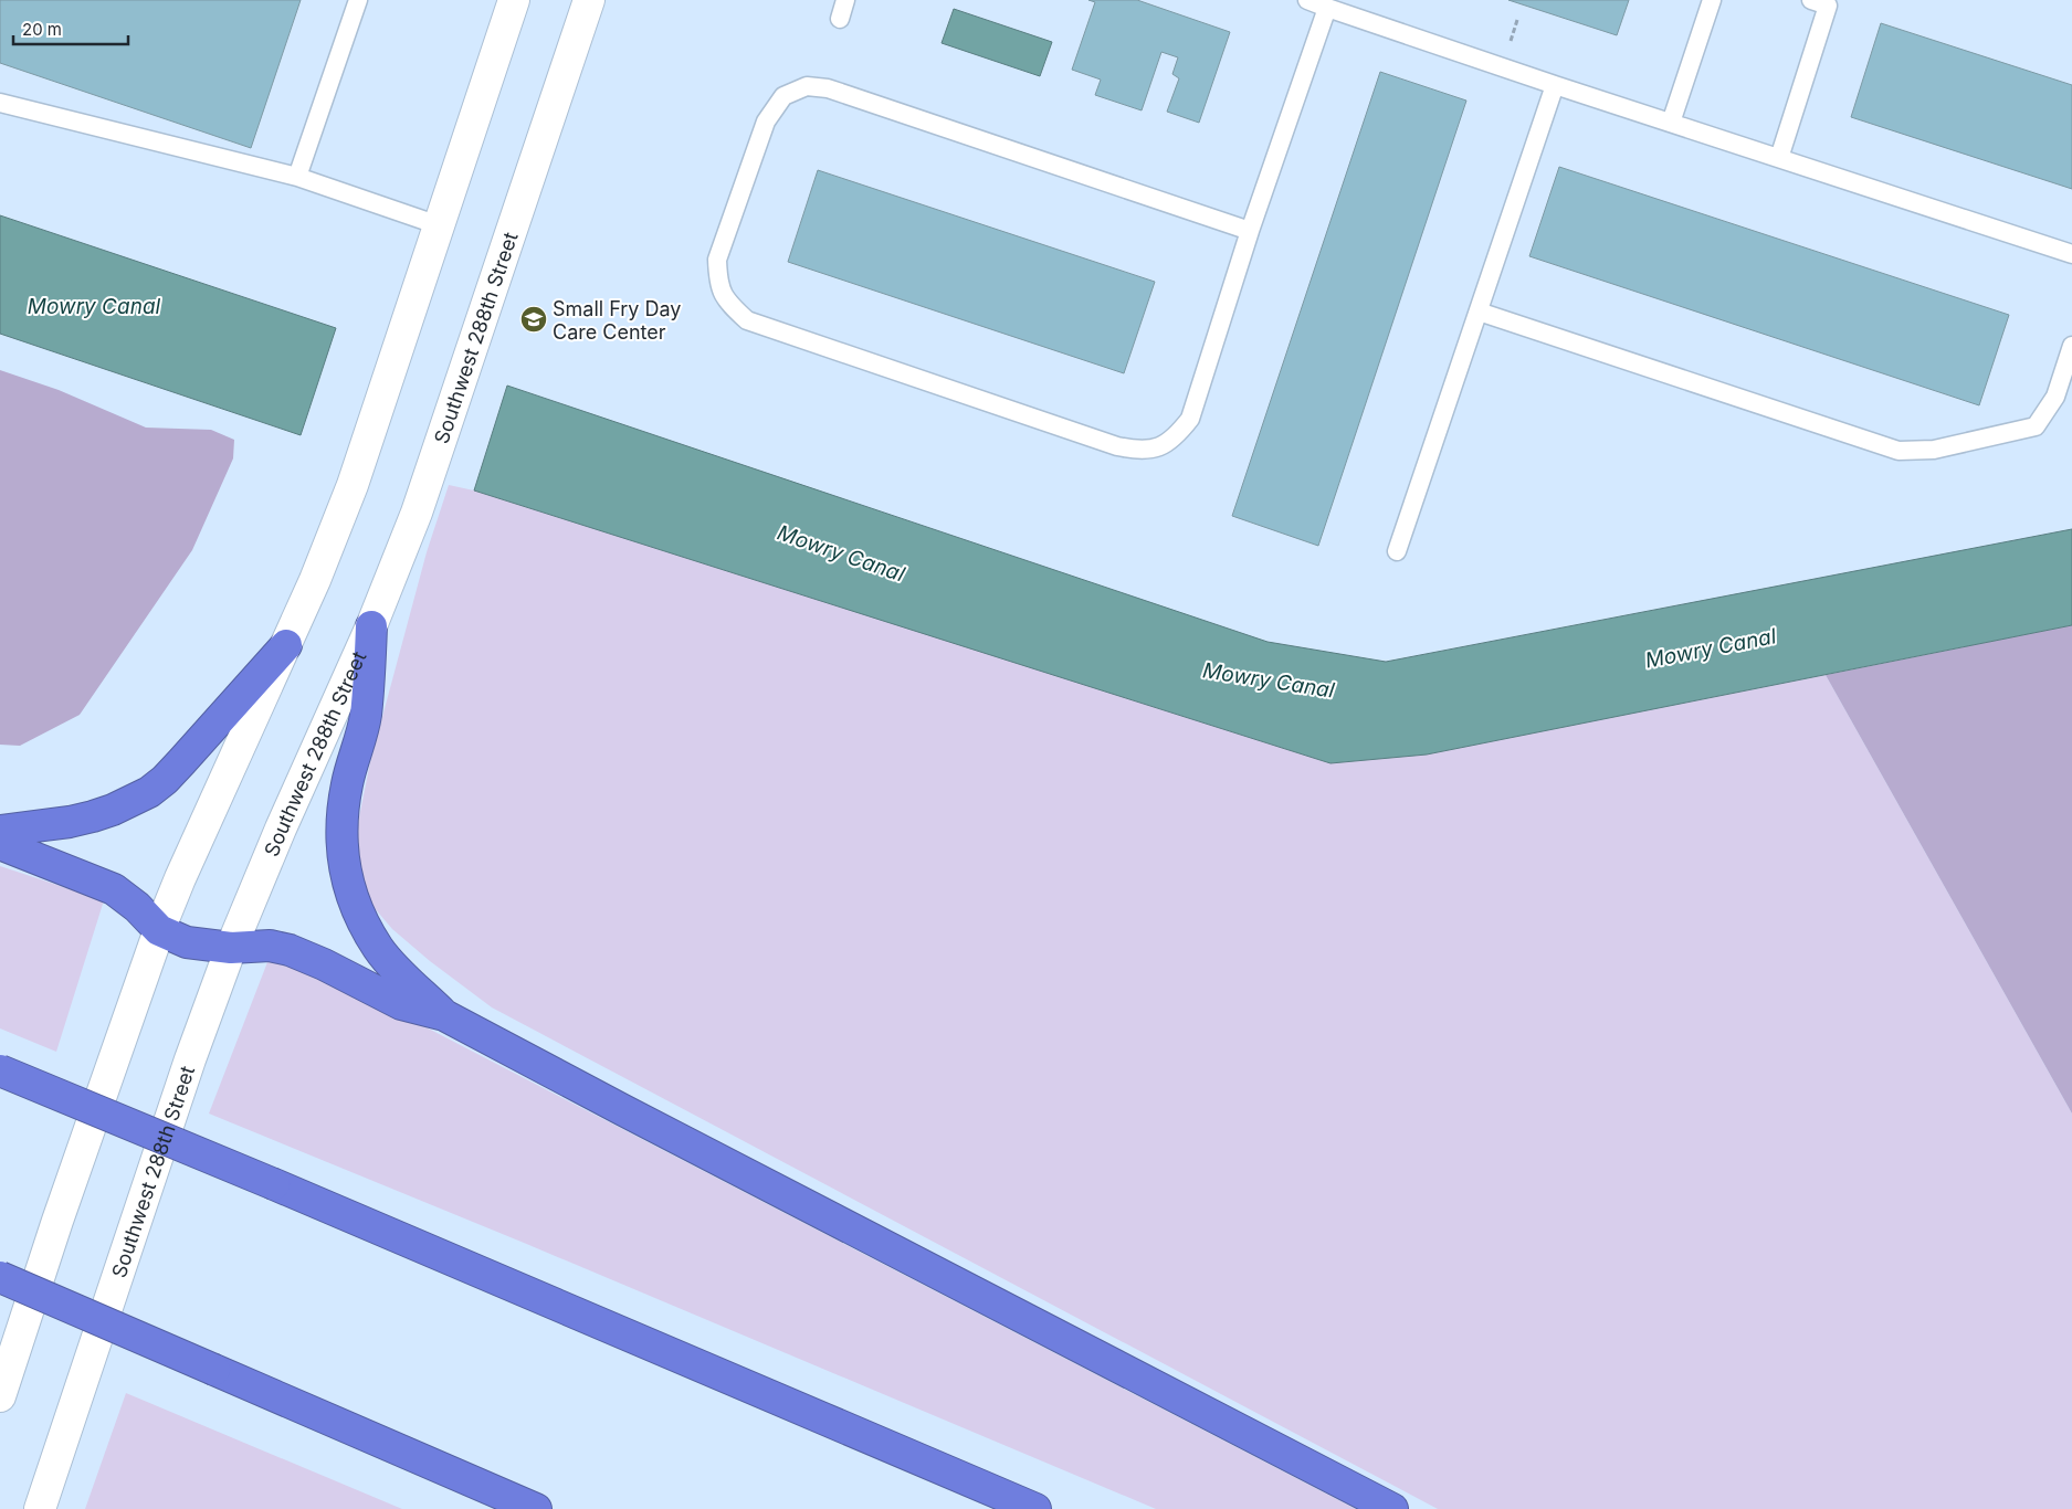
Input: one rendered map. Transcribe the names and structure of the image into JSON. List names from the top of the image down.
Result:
{
  "streets": {
    "main road": ["Southwest 288th Street"]
  },
  "water": ["Mowry Canal"],
  "places": {
    "school or university": ["Small Fry Day Care Center"]
  },
  "scale_bar": "20 m"
}
